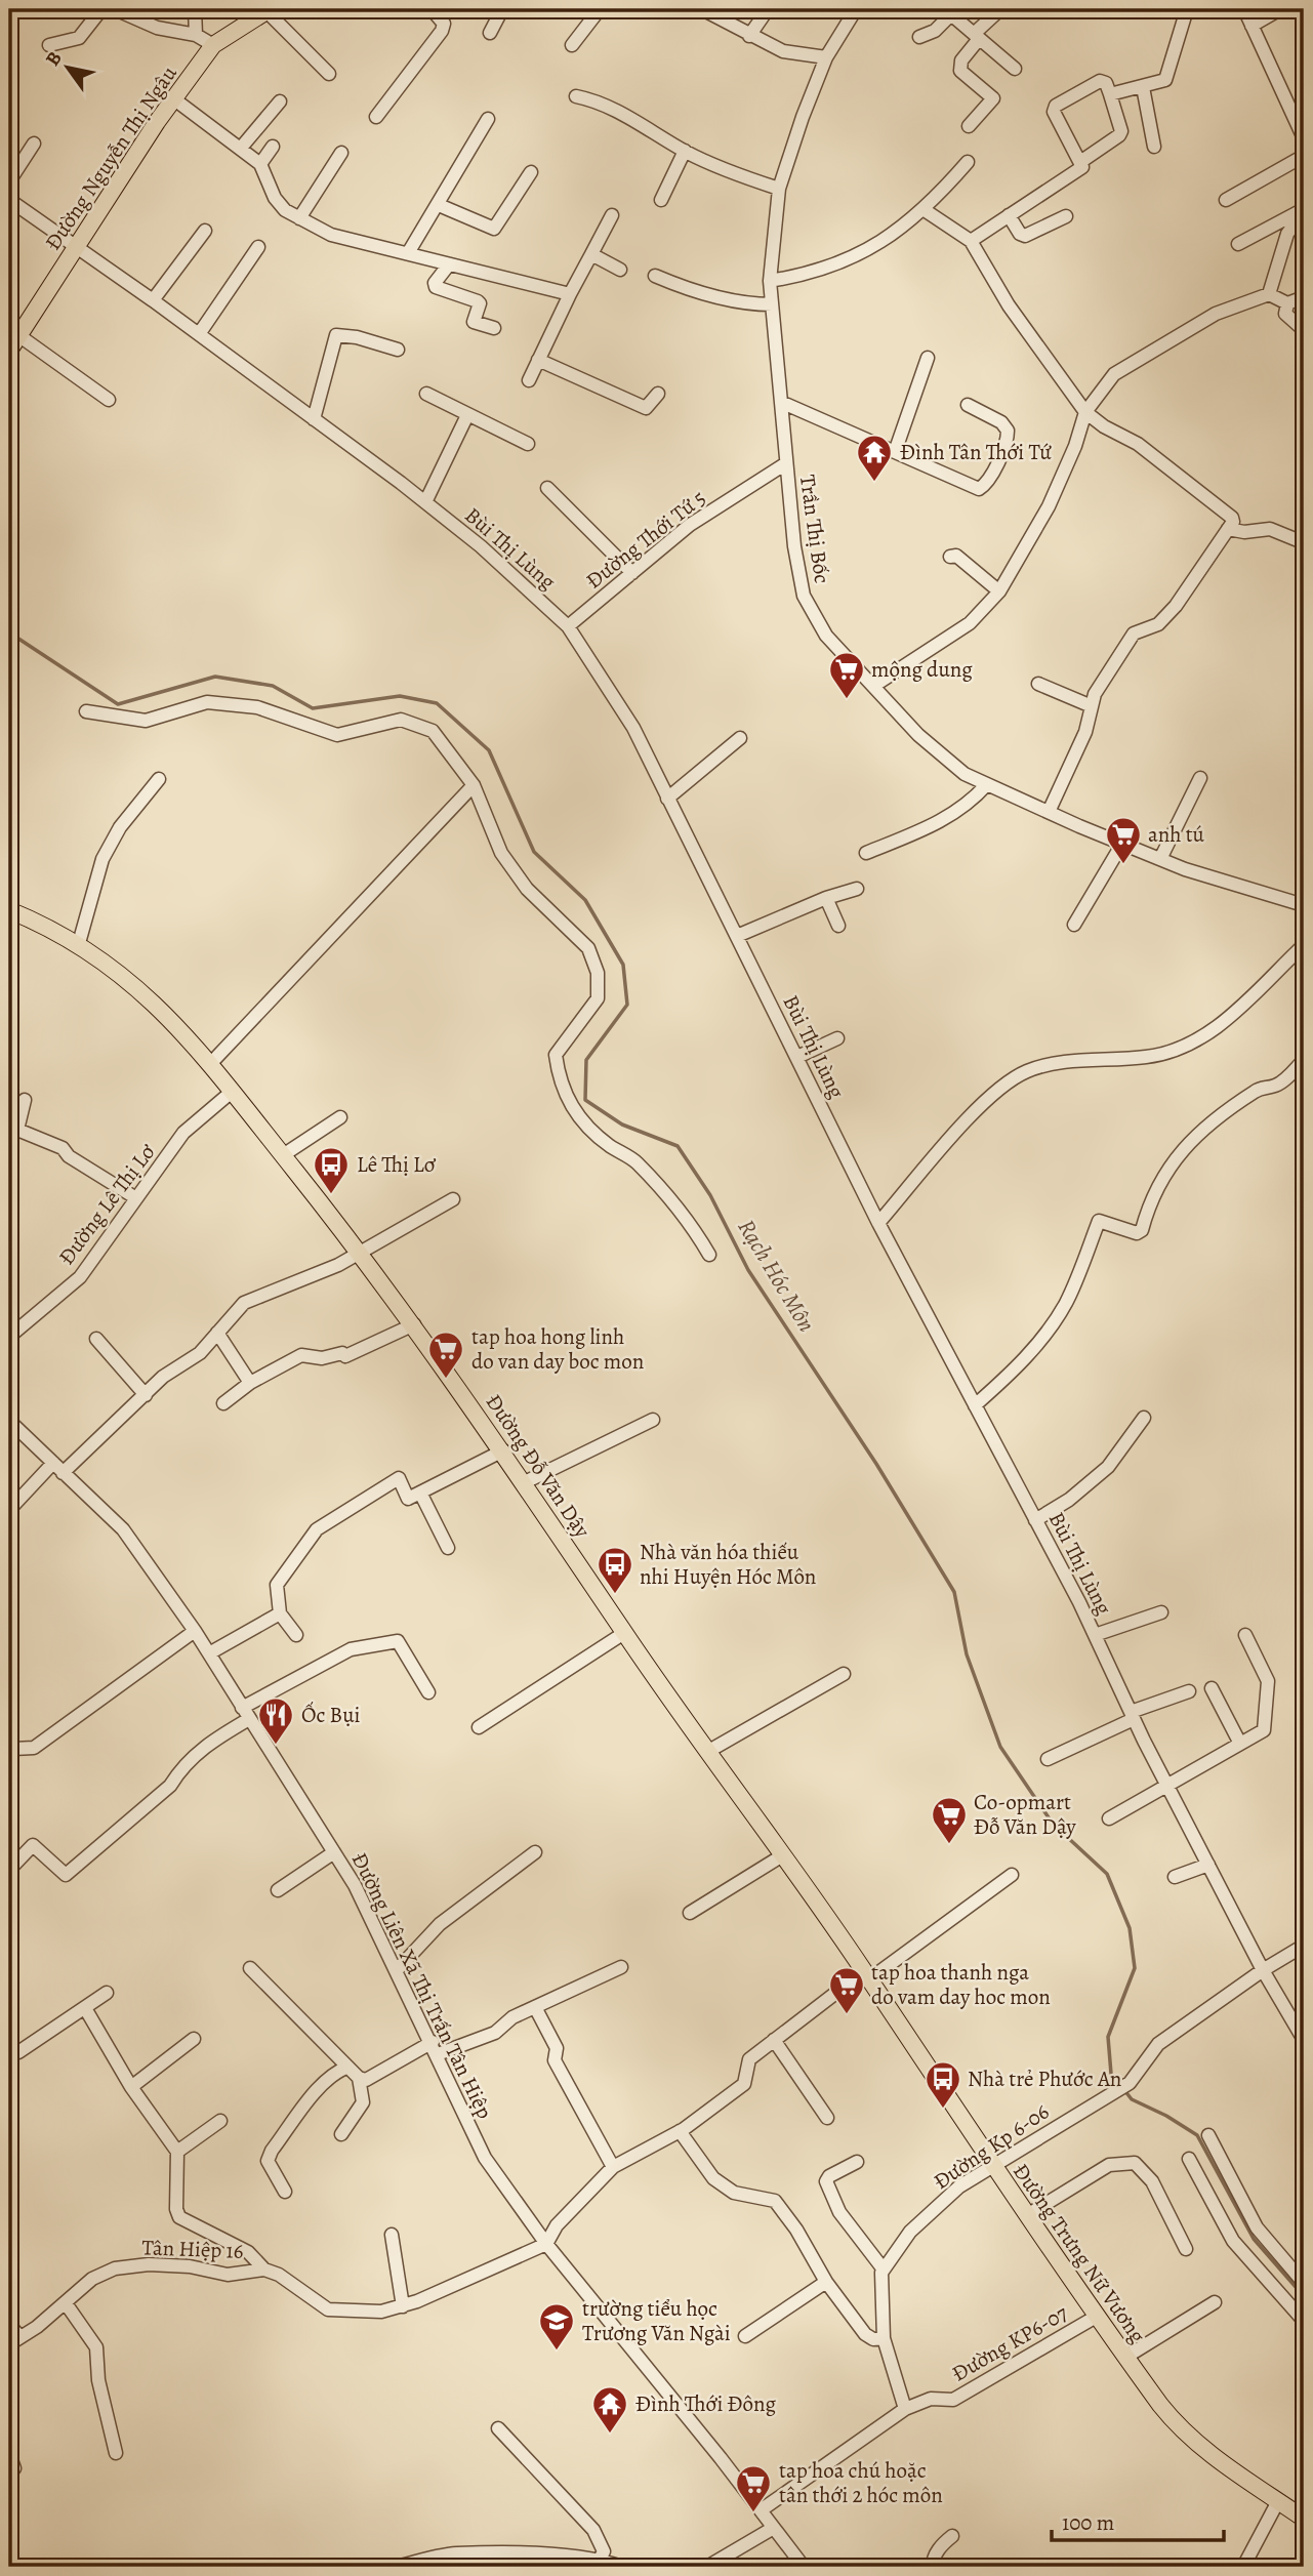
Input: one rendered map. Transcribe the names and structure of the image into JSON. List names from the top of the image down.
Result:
{
  "streets": {
    "main road": ["Đường Nguyễn Thị Ngâu", "Đường Đỗ Văn Dậy", "Đường Trưng Nữ Vương"],
    "street": [
      "Trần Thị Bốc",
      "Đường Thới Tứ 5",
      "Bùi Thị Lùng",
      "Đường Lê Thị Lơ",
      "Đường Liên Xã Thị Trấn Tân Hiệp",
      "Đường Kp 6-06",
      "Tân Hiệp 16",
      "Đường KP6-07"
    ]
  },
  "crossings": [
    ["Đường Nguyễn Thị Ngâu", "Bùi Thị Lùng"],
    ["Trần Thị Bốc", "Đường Thới Tứ 5"],
    ["Đường Thới Tứ 5", "Bùi Thị Lùng"],
    ["Bùi Thị Lùng", "Đường Kp 6-06"],
    ["Đường Lê Thị Lơ", "Đường Đỗ Văn Dậy"],
    ["Đường Đỗ Văn Dậy", "Đường Trưng Nữ Vương"],
    ["Đường Liên Xã Thị Trấn Tân Hiệp", "Tân Hiệp 16"],
    ["Đường Liên Xã Thị Trấn Tân Hiệp", "Đường KP6-07"],
    ["Đường Kp 6-06", "Đường Trưng Nữ Vương"],
    ["Đường Trưng Nữ Vương", "Đường KP6-07"]
  ],
  "water": ["Rạch Hóc Môn"],
  "places": {
    "temple": ["Đình Tân Thới Tứ", "Đình Thới Đông"],
    "supermarket": [
      "mộng dung",
      "anh tú",
      "tap hoa hong linh do van day boc mon",
      "Co-opmart Đỗ Văn Dậy",
      "tap hoa thanh nga do vam day hoc mon",
      "tap hoa chú hoặc tân thới 2 hóc môn"
    ],
    "bus stop": ["Lê Thị Lơ", "Nhà văn hóa thiếu nhi Huyện Hóc Môn", "Nhà trẻ Phước An"],
    "restaurant": ["Ốc Bụi"],
    "school or university": ["trường tiểu học Trương Văn Ngài"]
  },
  "scale_bar": "100 m",
  "north": "top left"
}
